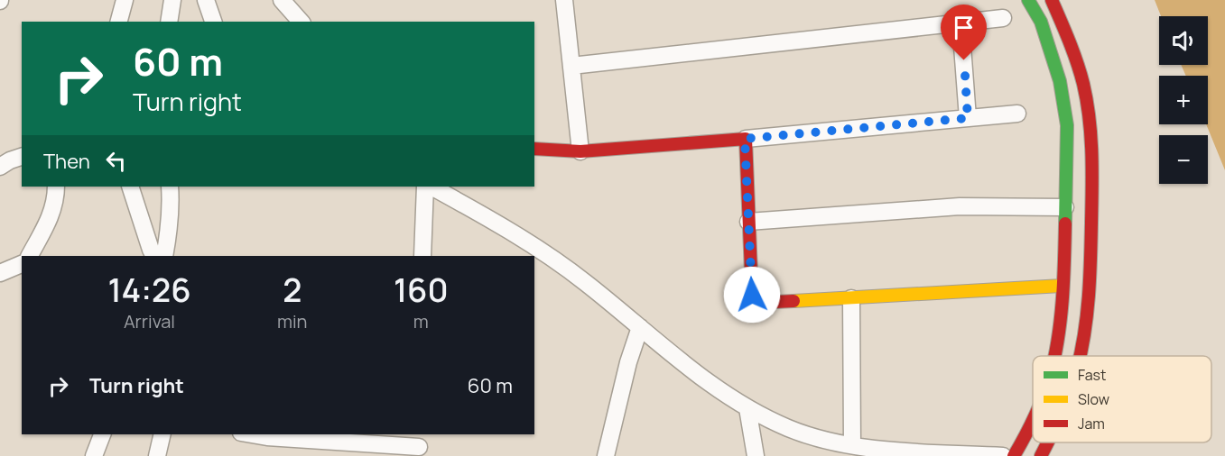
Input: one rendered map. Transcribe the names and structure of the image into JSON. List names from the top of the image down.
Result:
{
  "legend": ["Fast", "Slow", "Jam"],
  "page": {
    "map_buttons": ["+", "−"],
    "turn": ["60 m", "Turn right"],
    "then": "Then",
    "eta": [
      "14:26",
      "Arrival",
      "2",
      "min",
      "160",
      "m"
    ],
    "list": [
      {
        "name": "Turn right",
        "value": "60 m"
      }
    ]
  }
}
